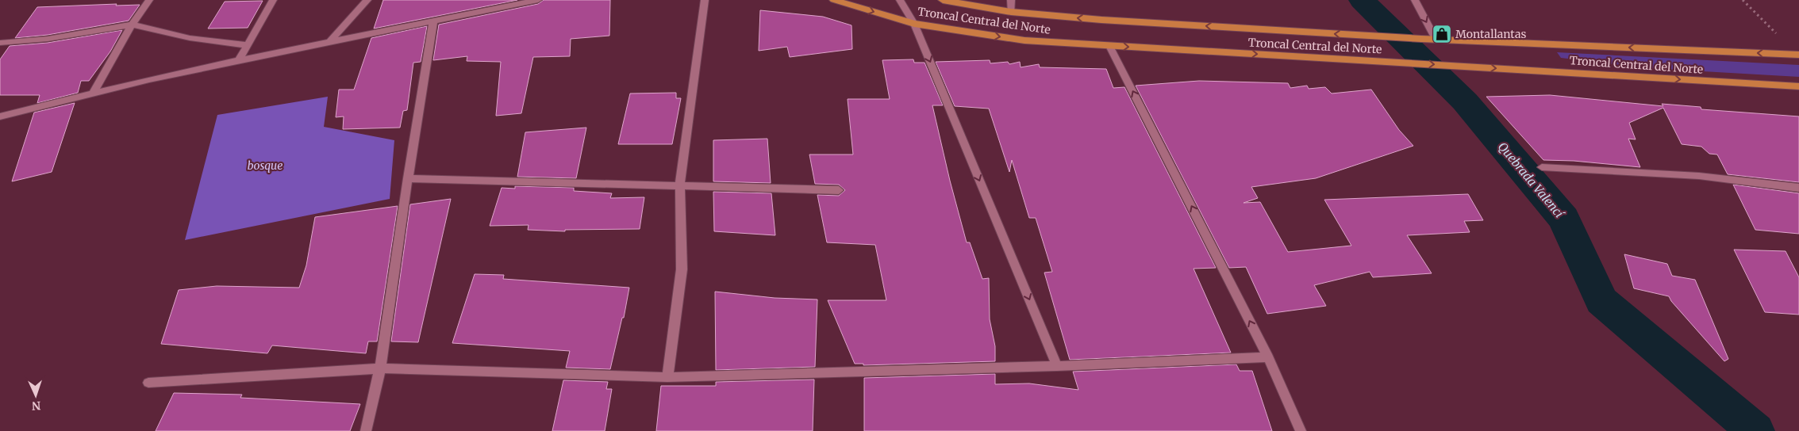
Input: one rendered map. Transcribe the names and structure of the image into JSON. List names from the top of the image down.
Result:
{
  "streets": {
    "highway": ["Troncal Central del Norte"]
  },
  "water": ["Quebrada Valencí"],
  "parks": ["bosque"],
  "places": {
    "shop": ["Montallantas"]
  },
  "north": "bottom"
}
